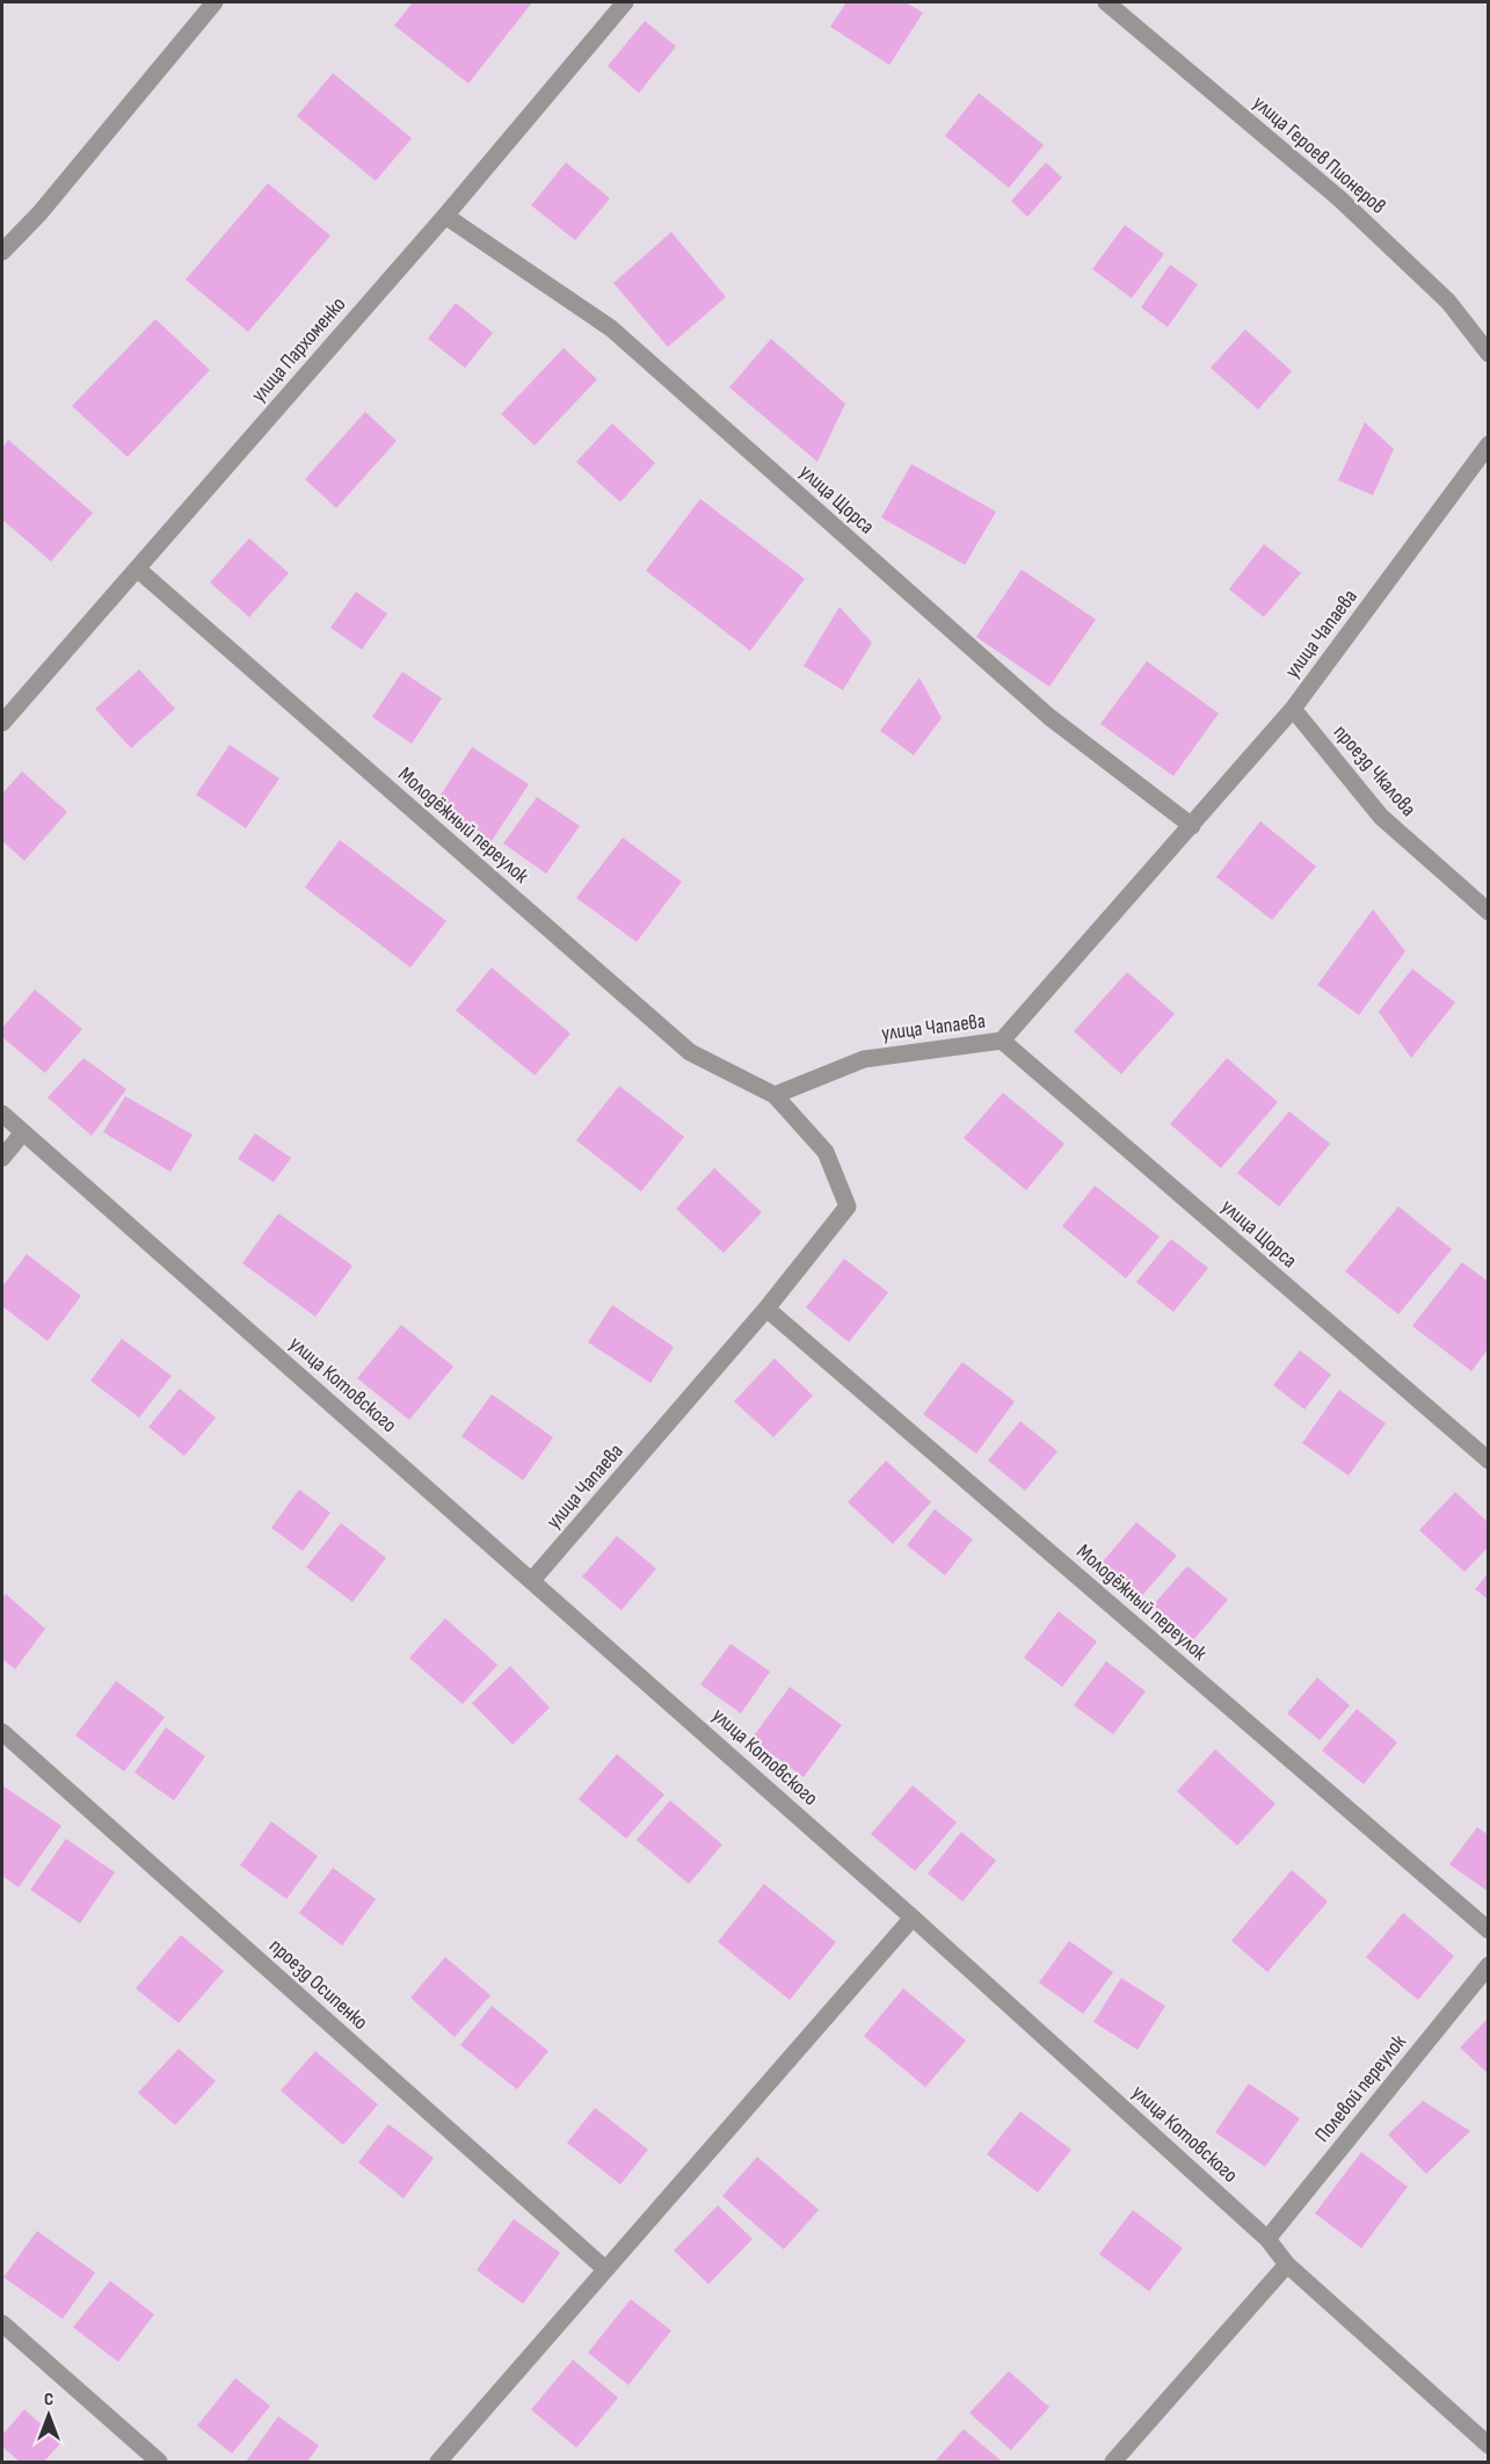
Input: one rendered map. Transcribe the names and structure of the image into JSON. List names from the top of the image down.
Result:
{
  "streets": {
    "street": [
      "улица Героев Пионеров",
      "улица Пархоменко",
      "улица Щорса",
      "улица Чапаева",
      "проезд Чкалова",
      "Молодёжный переулок",
      "улица Котовского",
      "проезд Осипенко",
      "Полевой переулок"
    ]
  },
  "crossings": [
    ["улица Пархоменко", "улица Щорса"],
    ["улица Пархоменко", "Молодёжный переулок"],
    ["улица Щорса", "улица Чапаева"],
    ["улица Чапаева", "проезд Чкалова"],
    ["улица Чапаева", "Молодёжный переулок"],
    ["улица Чапаева", "улица Котовского"],
    ["улица Котовского", "Полевой переулок"]
  ],
  "north": "top"
}
